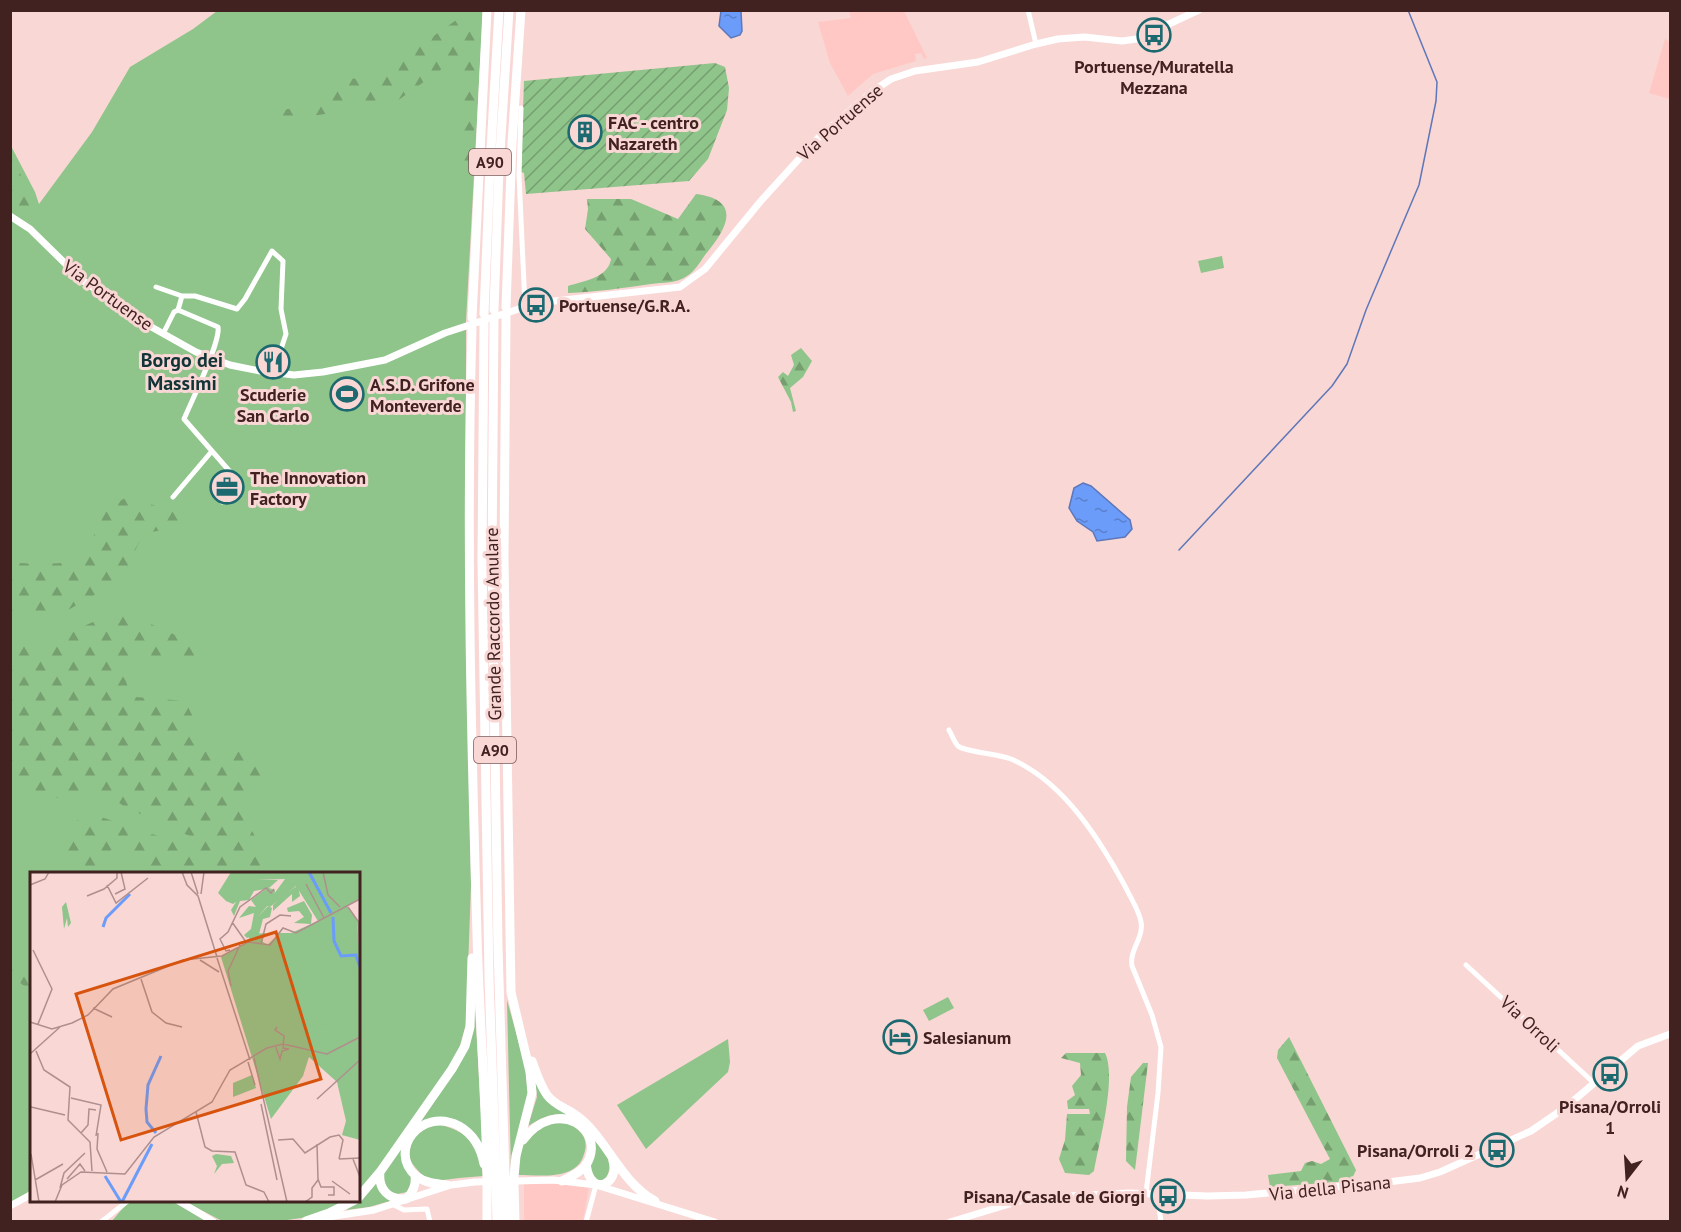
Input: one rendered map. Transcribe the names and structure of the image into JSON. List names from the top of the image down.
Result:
{
  "streets": {
    "highway": ["A90", "Grande Raccordo Anulare"],
    "main road": ["Via Portuense", "Via della Pisana"],
    "street": ["Via Orroli"]
  },
  "crossings": [
    ["Via Portuense", "Grande Raccordo Anulare"],
    ["Via Orroli", "Via della Pisana"]
  ],
  "districts": ["Borgo dei Massimi"],
  "places": {
    "bus stop": [
      "Portuense/Muratella Mezzana",
      "Portuense/G.R.A.",
      "Pisana/Orroli 1",
      "Pisana/Orroli 2",
      "Pisana/Casale de Giorgi"
    ],
    "building": ["FAC - centro Nazareth"],
    "restaurant": ["Scuderie San Carlo"],
    "sports": ["A.S.D. Grifone Monteverde"],
    "office": ["The Innovation Factory"],
    "hotel": ["Salesianum"]
  },
  "north": "bottom"
}
